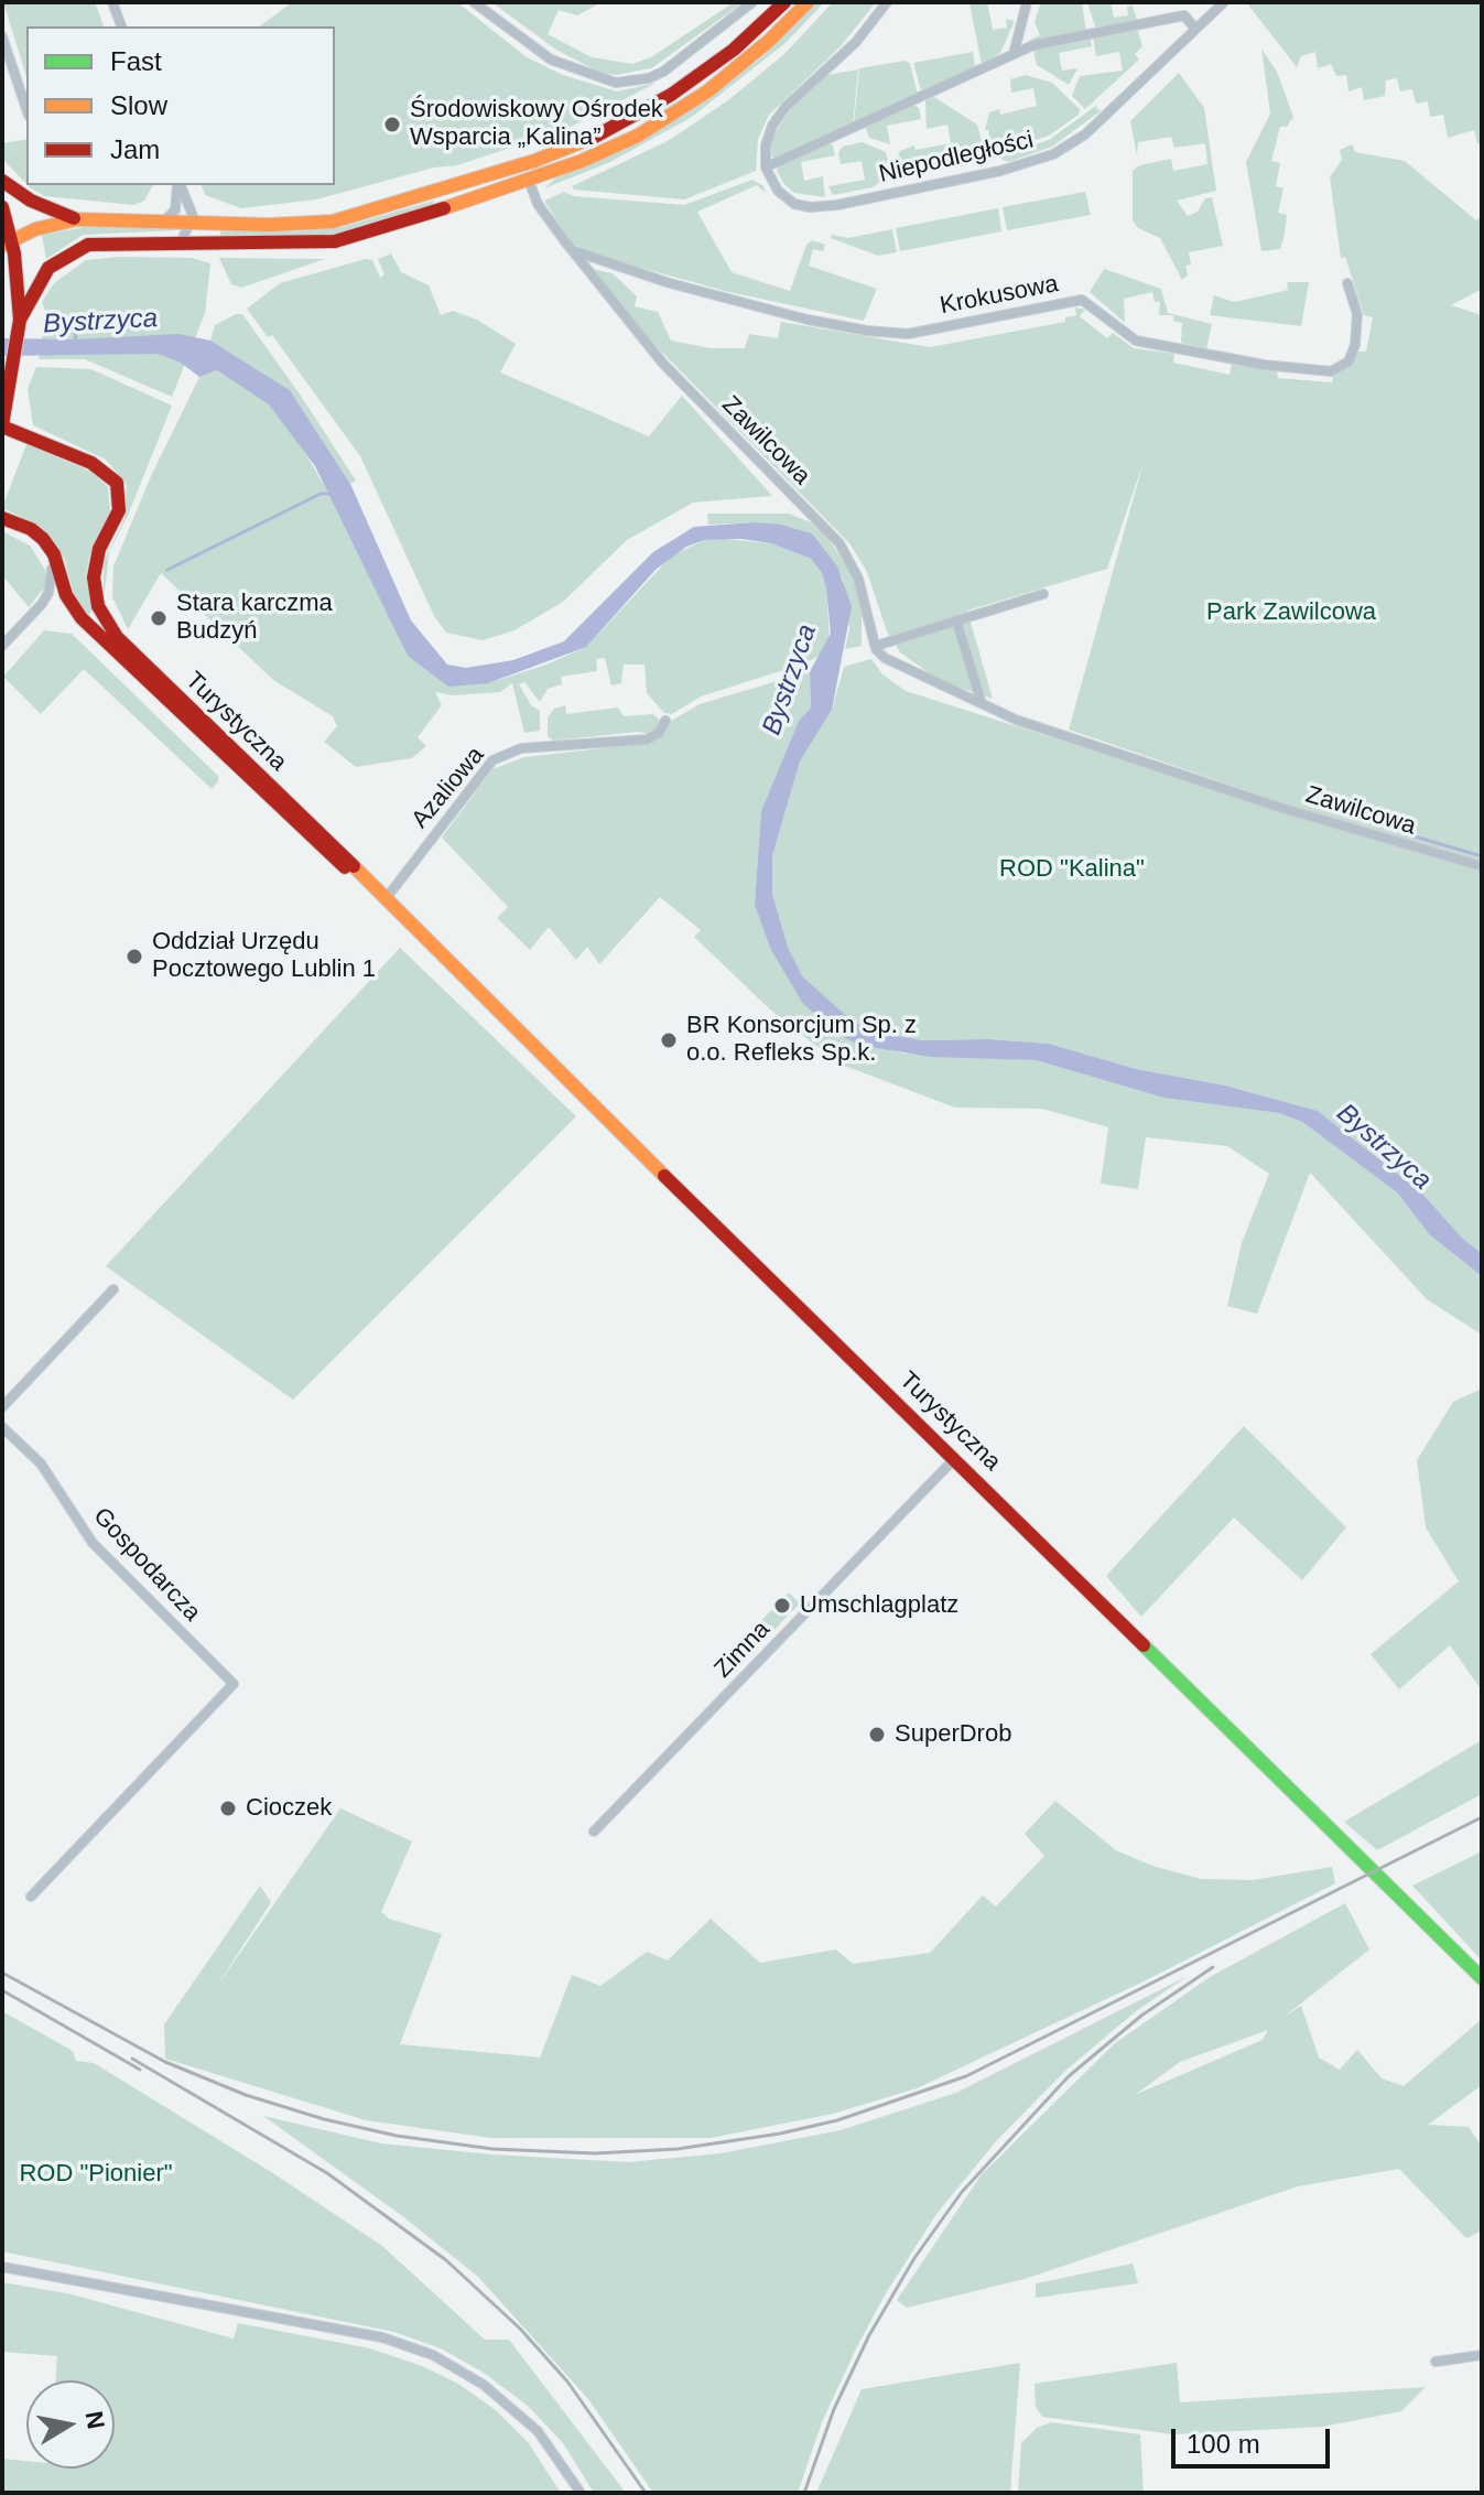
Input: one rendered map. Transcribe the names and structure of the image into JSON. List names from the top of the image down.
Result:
{
  "streets": {
    "main road": ["Turystyczna"],
    "street": [
      "Niepodległości",
      "Krokusowa",
      "Zawilcowa",
      "Azaliowa",
      "Gospodarcza",
      "Zimna"
    ]
  },
  "crossings": [
    ["Krokusowa", "Zawilcowa"],
    ["Turystyczna", "Azaliowa"],
    ["Turystyczna", "Zimna"]
  ],
  "water": ["Bystrzyca"],
  "parks": ["Park Zawilcowa", "ROD \"Kalina\"", "ROD \"Pionier\""],
  "places": [
    "Środowiskowy Ośrodek Wsparcia „Kalina”",
    "Stara karczma Budzyń",
    "Oddział Urzędu Pocztowego Lublin 1",
    "BR Konsorcjum Sp. z o.o. Refleks Sp.k.",
    "Umschlagplatz",
    "SuperDrob",
    "Cioczek"
  ],
  "legend": ["Fast", "Slow", "Jam"],
  "scale_bar": "100 m",
  "north": "right"
}
